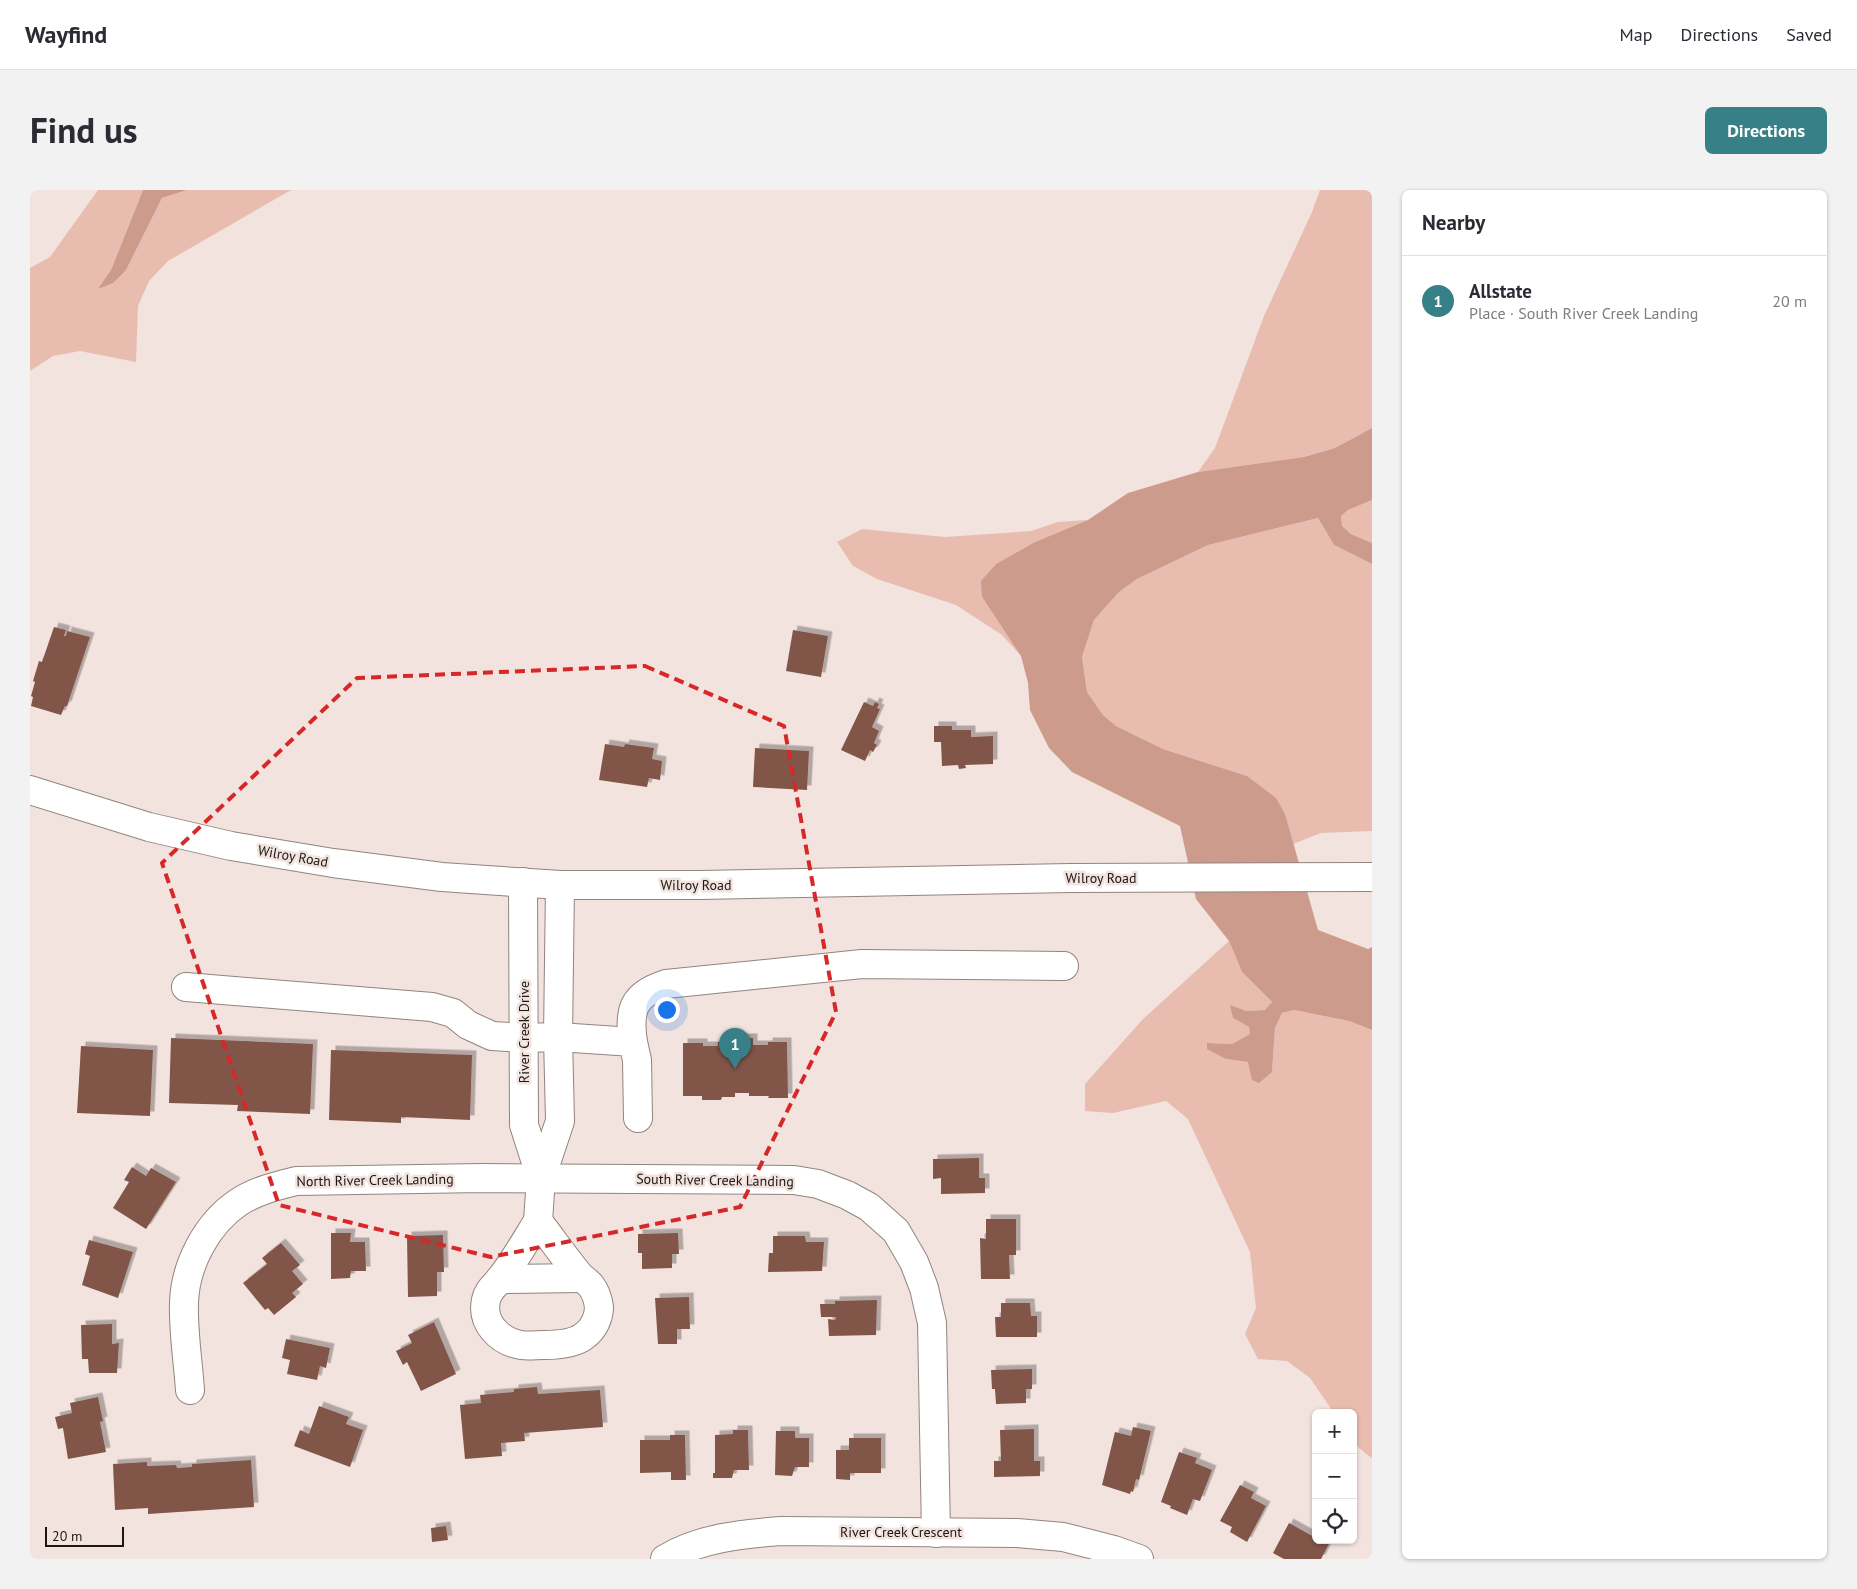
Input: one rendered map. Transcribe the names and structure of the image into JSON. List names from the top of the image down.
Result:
{
  "streets": {
    "street": [
      "Wilroy Road",
      "River Creek Drive",
      "North River Creek Landing",
      "South River Creek Landing",
      "River Creek Crescent"
    ]
  },
  "crossings": [
    ["Wilroy Road", "River Creek Drive"],
    ["River Creek Drive", "North River Creek Landing"],
    ["River Creek Drive", "South River Creek Landing"],
    ["North River Creek Landing", "South River Creek Landing"],
    ["South River Creek Landing", "River Creek Crescent"]
  ],
  "scale_bar": "20 m",
  "page": {
    "header": "Wayfind",
    "nav": ["Map", "Directions", "Saved"],
    "title": "Find us",
    "buttons": "Directions",
    "heading": "Nearby",
    "list": [
      {
        "mark": "1",
        "name": "Allstate",
        "note": "Place · South River Creek Landing",
        "value": "20 m"
      }
    ],
    "pins": "1",
    "map_buttons": ["+", "−"],
    "scale": "20 m"
  }
}
